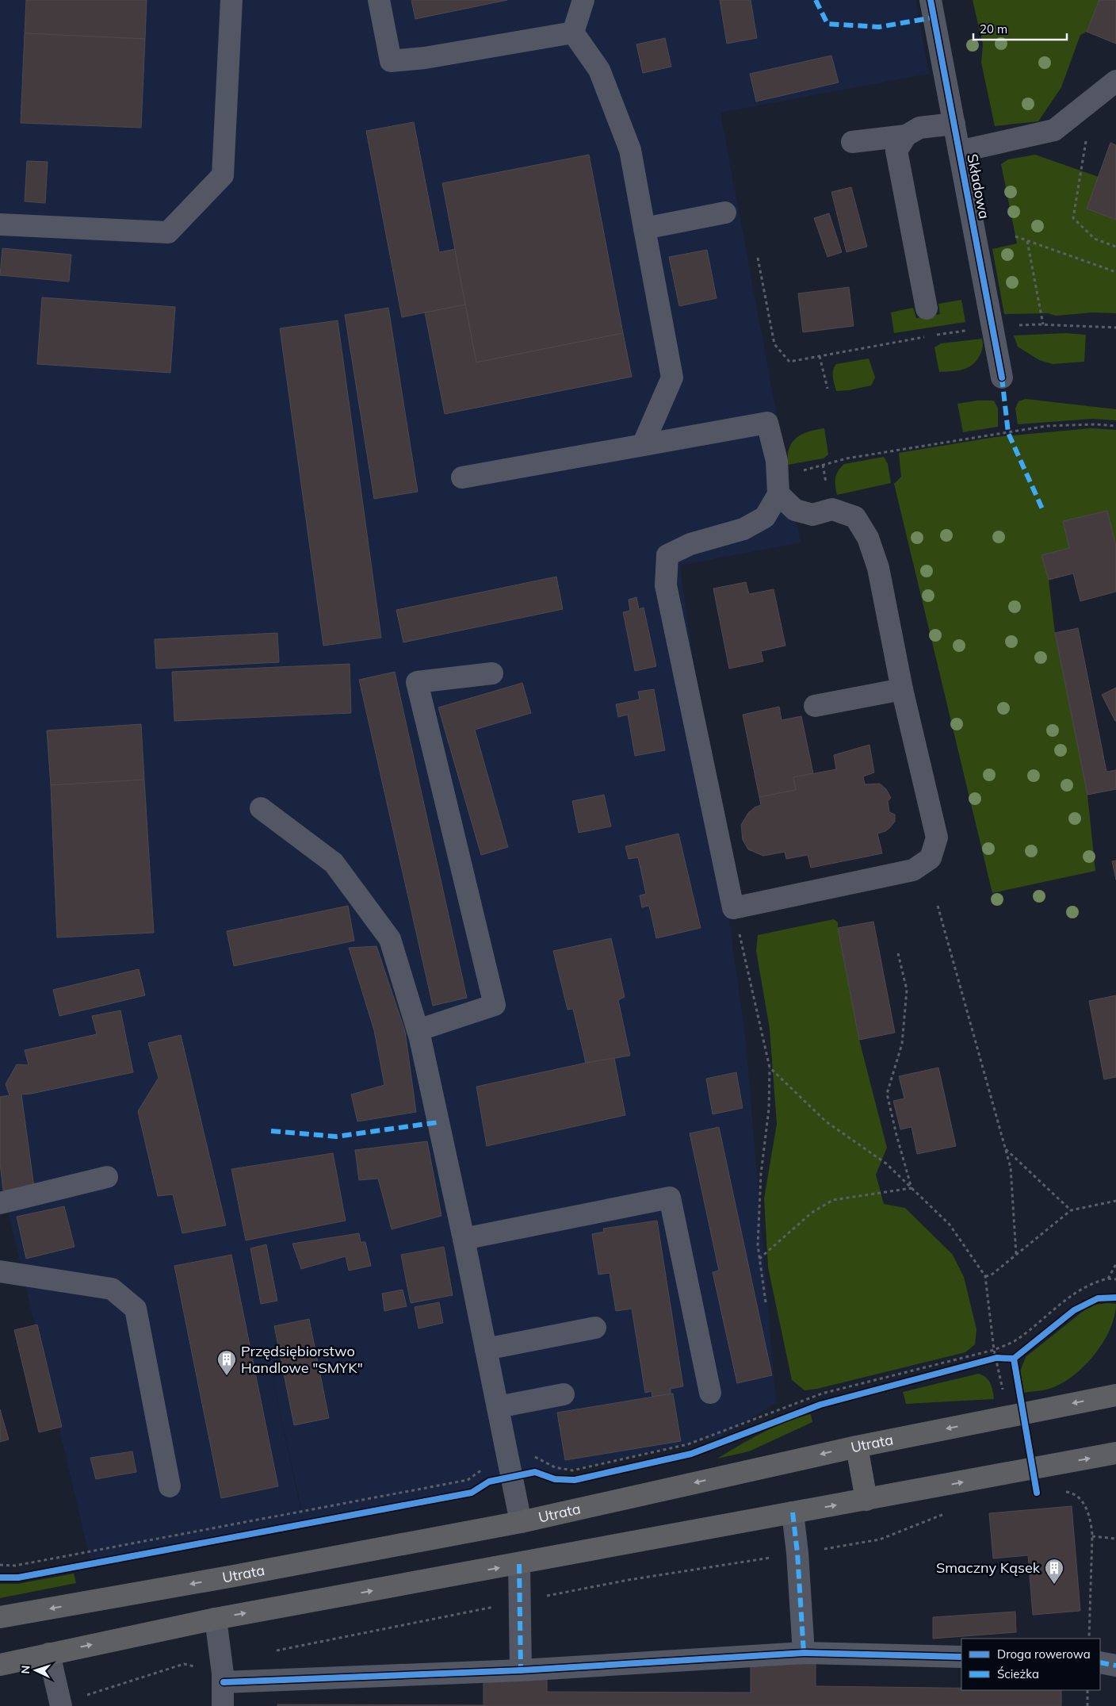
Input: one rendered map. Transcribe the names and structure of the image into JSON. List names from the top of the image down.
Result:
{
  "streets": {
    "main road": ["Utrata"],
    "street": ["Składowa"]
  },
  "places": {
    "building": ["Przędsiębiorstwo Handlowe \"SMYK\"", "Smaczny Kąsek"]
  },
  "legend": ["Droga rowerowa", "Ścieżka"],
  "scale_bar": "20 m",
  "north": "left"
}
